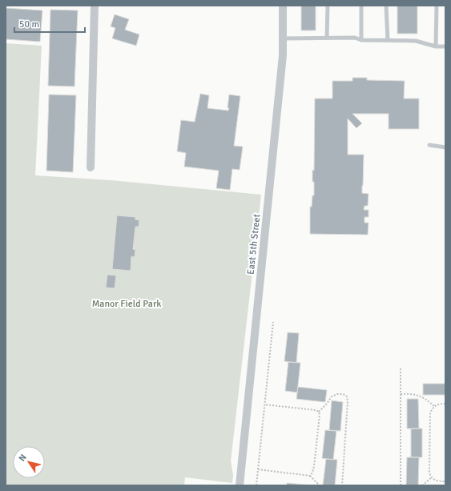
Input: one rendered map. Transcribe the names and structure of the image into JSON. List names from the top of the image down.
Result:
{
  "streets": {
    "street": ["East 5th Street"]
  },
  "parks": ["Manor Field Park"],
  "scale_bar": "50 m",
  "north": "top left"
}
